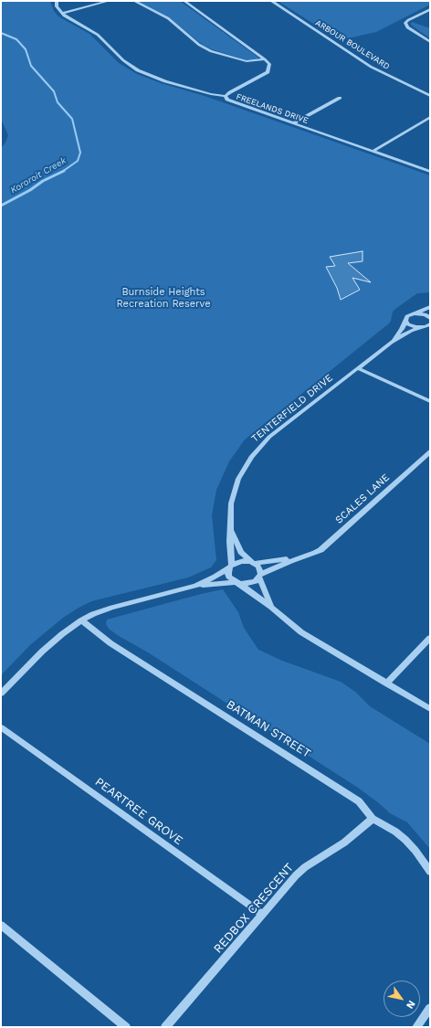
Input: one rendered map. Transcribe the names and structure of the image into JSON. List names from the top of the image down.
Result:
{
  "streets": {
    "street": [
      "ARBOUR BOULEVARD",
      "FREELANDS DRIVE",
      "TENTERFIELD DRIVE",
      "SCALES LANE",
      "BATMAN STREET",
      "PEARTREE GROVE",
      "REDBOX CRESCENT"
    ]
  },
  "crossings": [
    ["TENTERFIELD DRIVE", "SCALES LANE"],
    ["BATMAN STREET", "REDBOX CRESCENT"],
    ["PEARTREE GROVE", "REDBOX CRESCENT"]
  ],
  "water": ["Kororoit Creek"],
  "parks": ["Burnside Heights Recreation Reserve"],
  "north": "bottom right"
}
